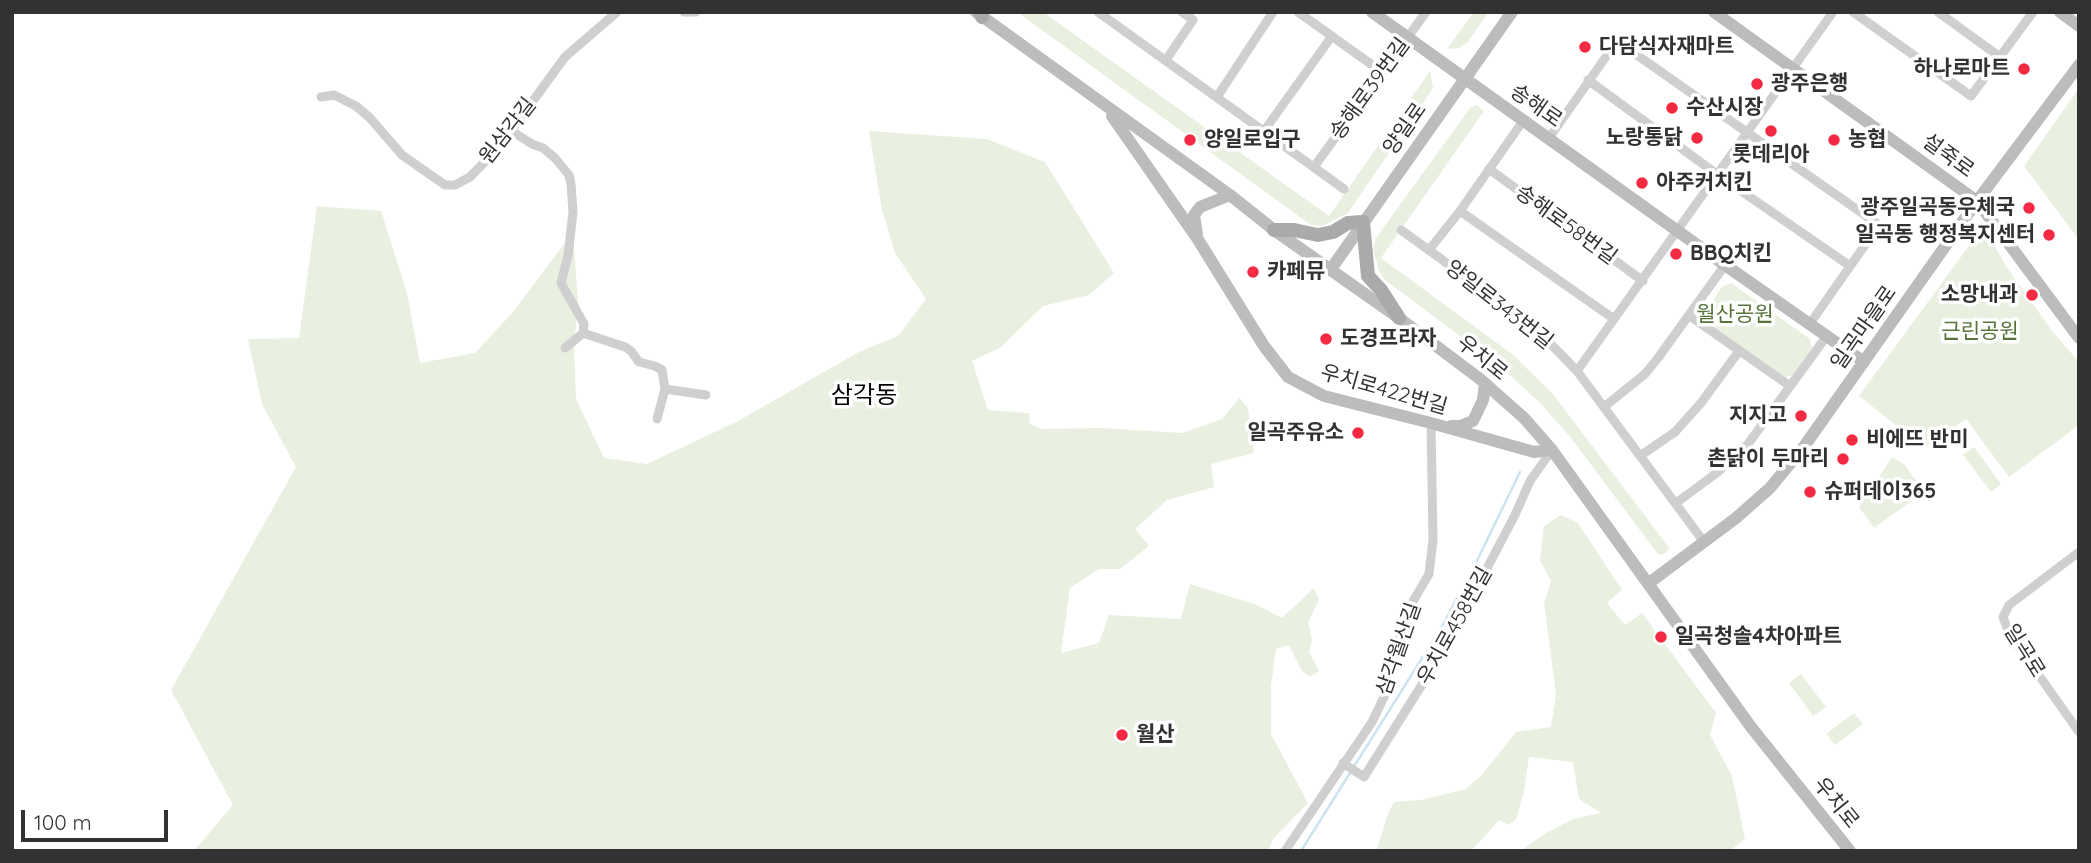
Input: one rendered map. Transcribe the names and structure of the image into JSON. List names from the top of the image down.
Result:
{
  "streets": {
    "street": [
      "송해로39번길",
      "송해로",
      "양일로",
      "원삼각길",
      "설죽로",
      "송해로58번길",
      "양일로343번길",
      "일곡마을로",
      "우치로",
      "우치로422번길",
      "우치로458번길",
      "삼각월산길",
      "일곡로"
    ]
  },
  "crossings": [
    ["송해로39번길", "송해로"],
    ["송해로", "양일로"],
    ["송해로", "일곡마을로"],
    ["양일로", "우치로"],
    ["설죽로", "일곡마을로"],
    ["양일로343번길", "일곡마을로"],
    ["일곡마을로", "우치로"],
    ["우치로", "우치로422번길"],
    ["우치로", "우치로458번길"],
    ["우치로422번길", "우치로458번길"],
    ["우치로422번길", "삼각월산길"],
    ["우치로458번길", "삼각월산길"]
  ],
  "districts": ["삼각동"],
  "parks": ["월산공원", "근린공원"],
  "places": [
    "다담식자재마트",
    "하나로마트",
    "광주은행",
    "수산시장",
    "롯데리아",
    "노랑통닭",
    "양일로입구",
    "농협",
    "아주커치킨",
    "광주일곡동우체국",
    "일곡동 행정복지센터",
    "BBQ치킨",
    "카페뮤",
    "소망내과",
    "도경프라자",
    "지지고",
    "일곡주유소",
    "비에뜨 반미",
    "촌닭이 두마리",
    "슈퍼데이365",
    "일곡청솔4차아파트",
    "월산"
  ],
  "scale_bar": "100 m"
}
